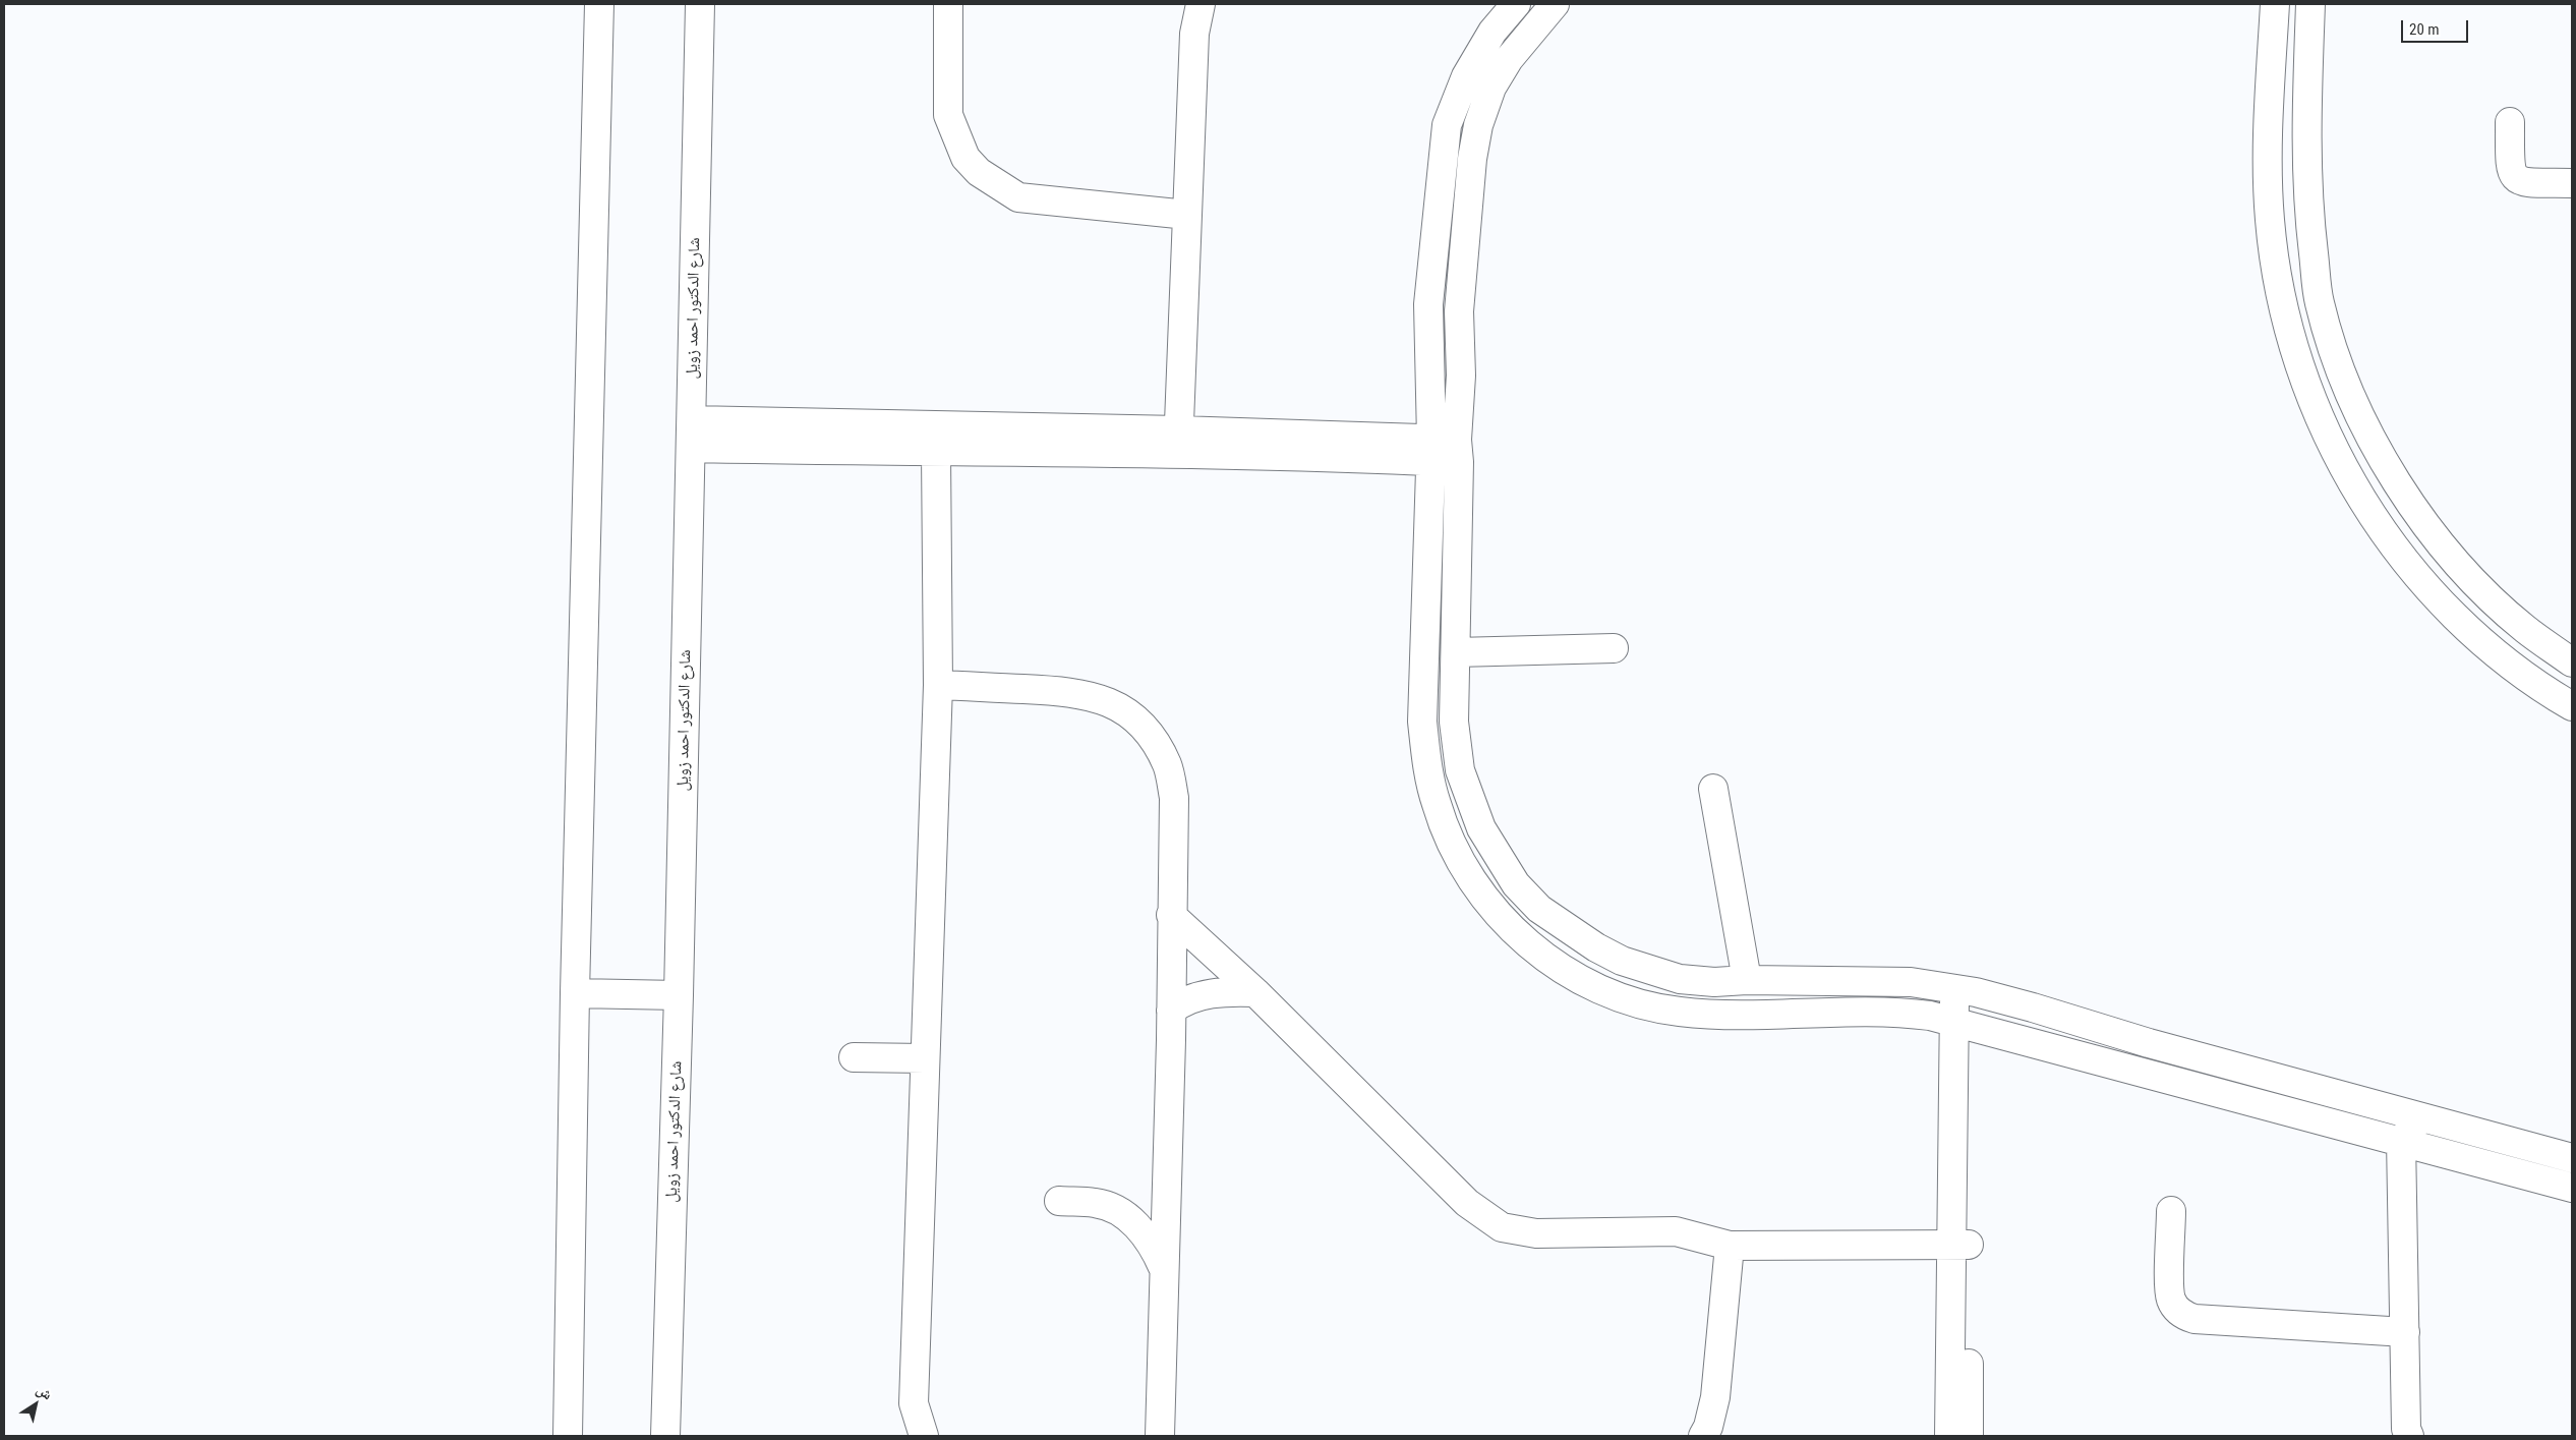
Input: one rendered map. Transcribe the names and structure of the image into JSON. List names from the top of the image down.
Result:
{
  "streets": {
    "street": ["شارع الدكتور احمد زويل"]
  },
  "scale_bar": "20 m",
  "north": "top right"
}
